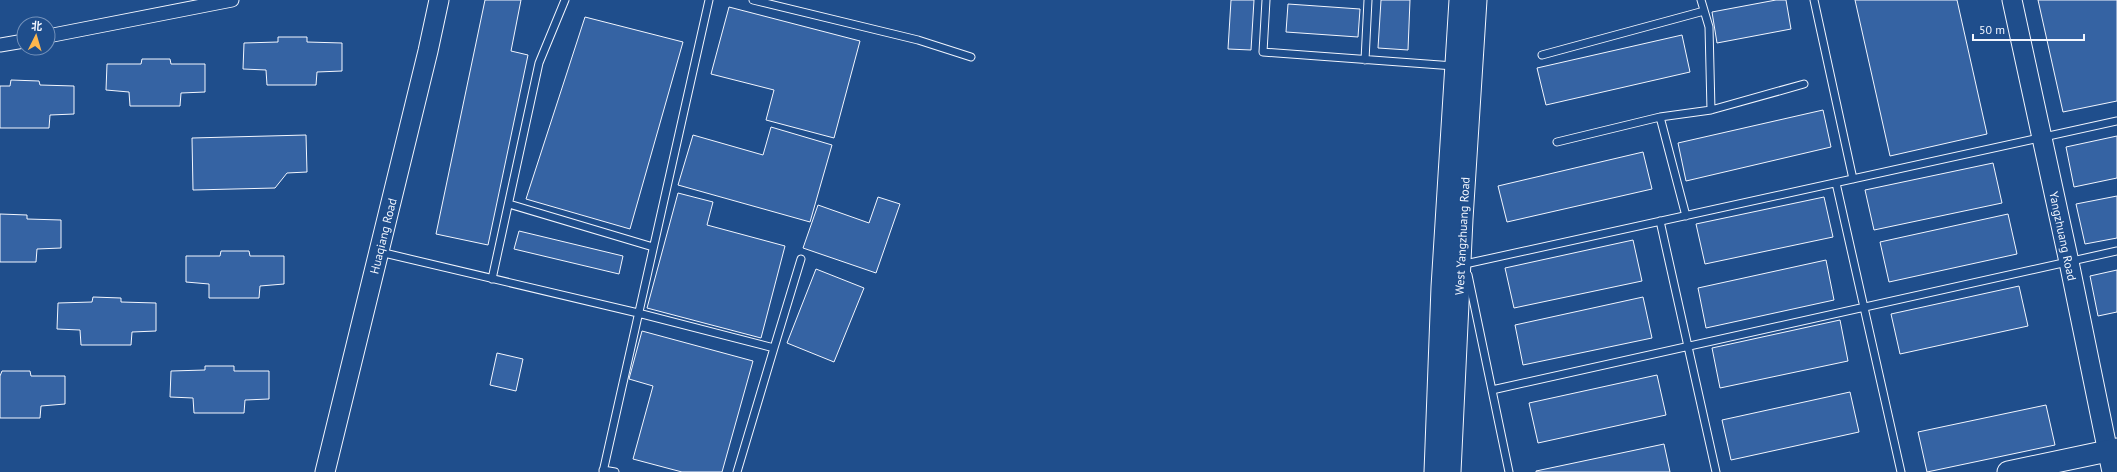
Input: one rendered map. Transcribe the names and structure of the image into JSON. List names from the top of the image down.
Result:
{
  "streets": {
    "street": ["Huaqiang Road", "West Yangzhuang Road", "Yangzhuang Road"]
  },
  "scale_bar": "50 m",
  "north": "top"
}
